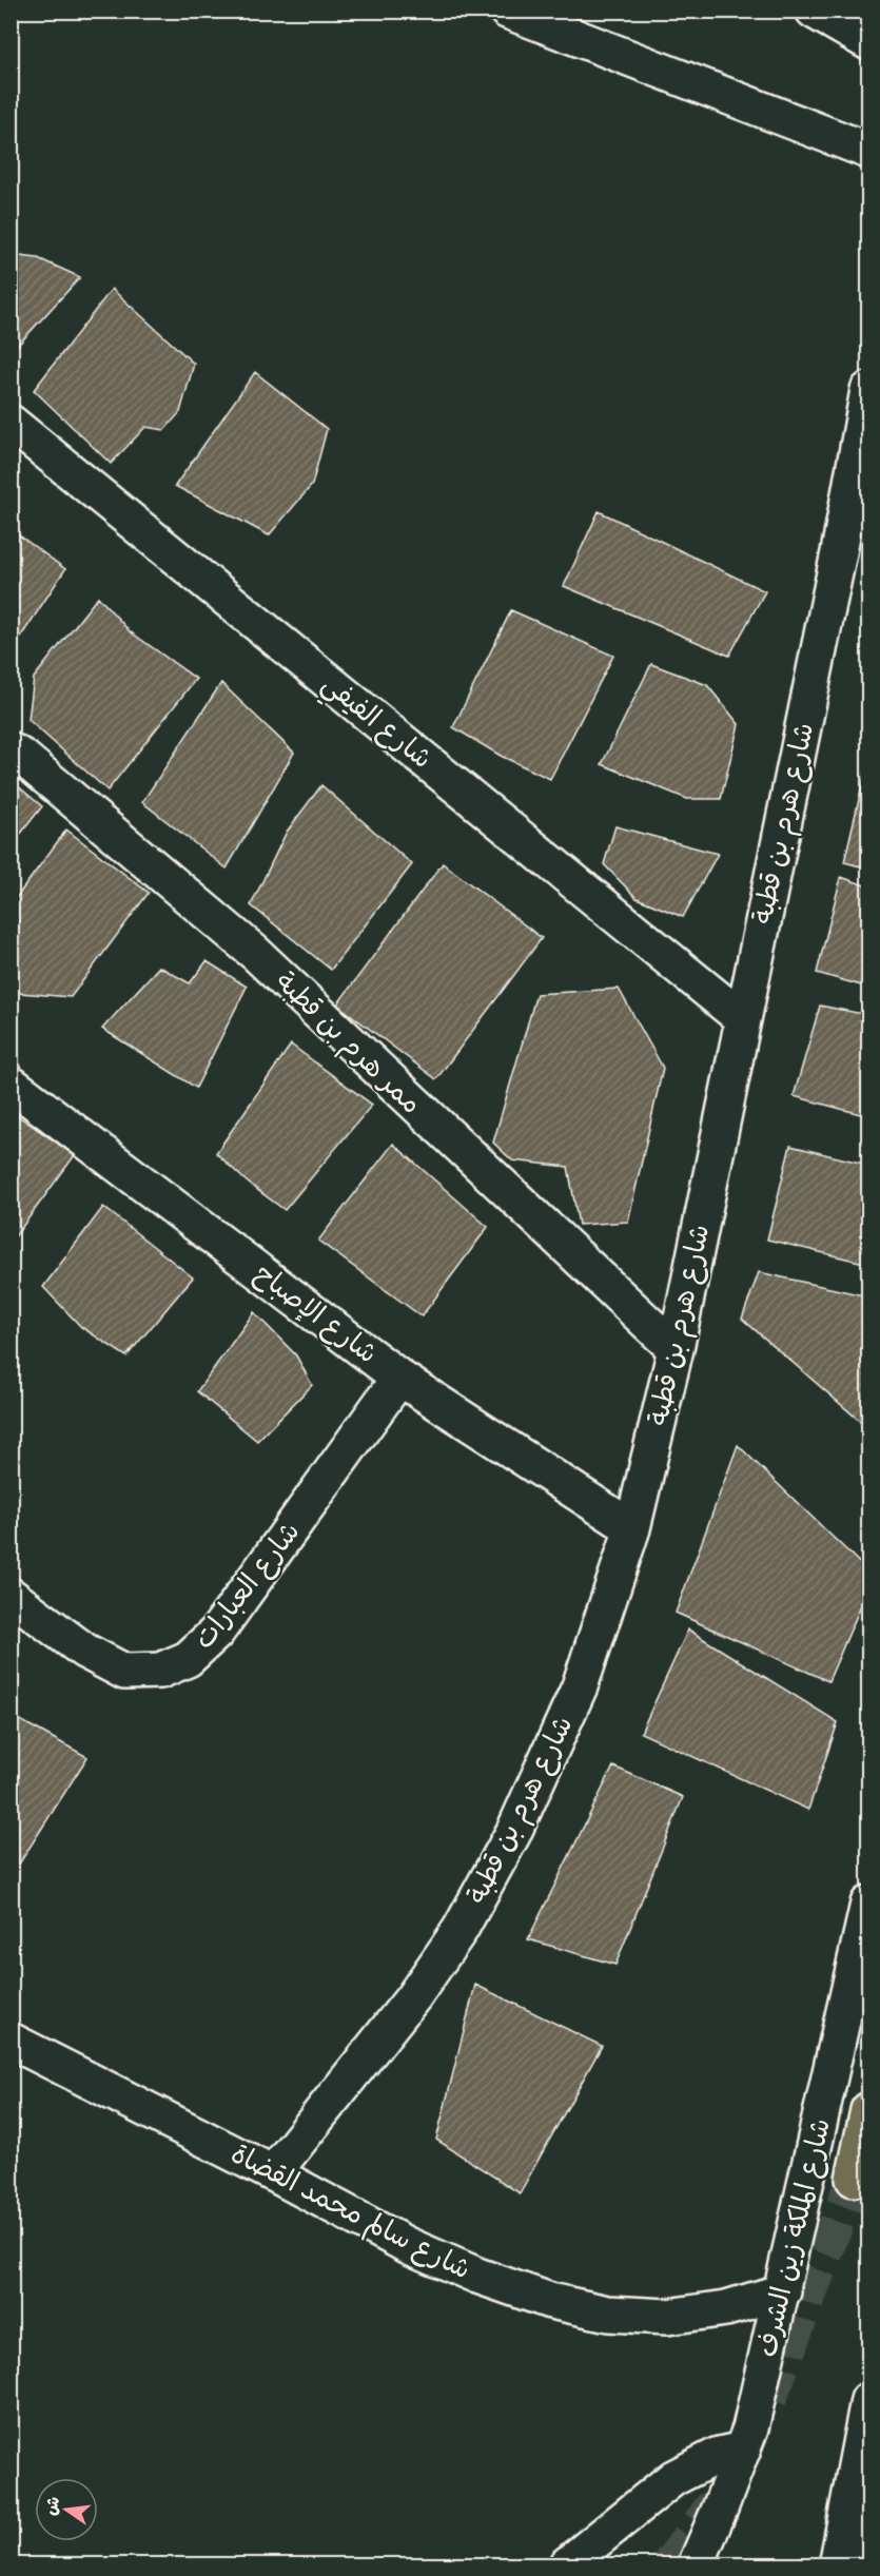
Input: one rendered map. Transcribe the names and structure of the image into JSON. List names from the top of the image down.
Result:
{
  "streets": {
    "street": [
      "شارع الفيفي",
      "شارع هرم بن قطبة",
      "ممر هرم بن قطبة",
      "شارع الإصباح",
      "شارع العبارات",
      "شارع سالم محمد القضاة",
      "شارع الملكة زين الشرف"
    ]
  },
  "crossings": [
    ["شارع الفيفي", "شارع هرم بن قطبة"],
    ["شارع هرم بن قطبة", "ممر هرم بن قطبة"],
    ["شارع هرم بن قطبة", "شارع الإصباح"],
    ["شارع هرم بن قطبة", "شارع سالم محمد القضاة"],
    ["شارع الإصباح", "شارع العبارات"],
    ["شارع سالم محمد القضاة", "شارع الملكة زين الشرف"]
  ],
  "north": "left"
}
